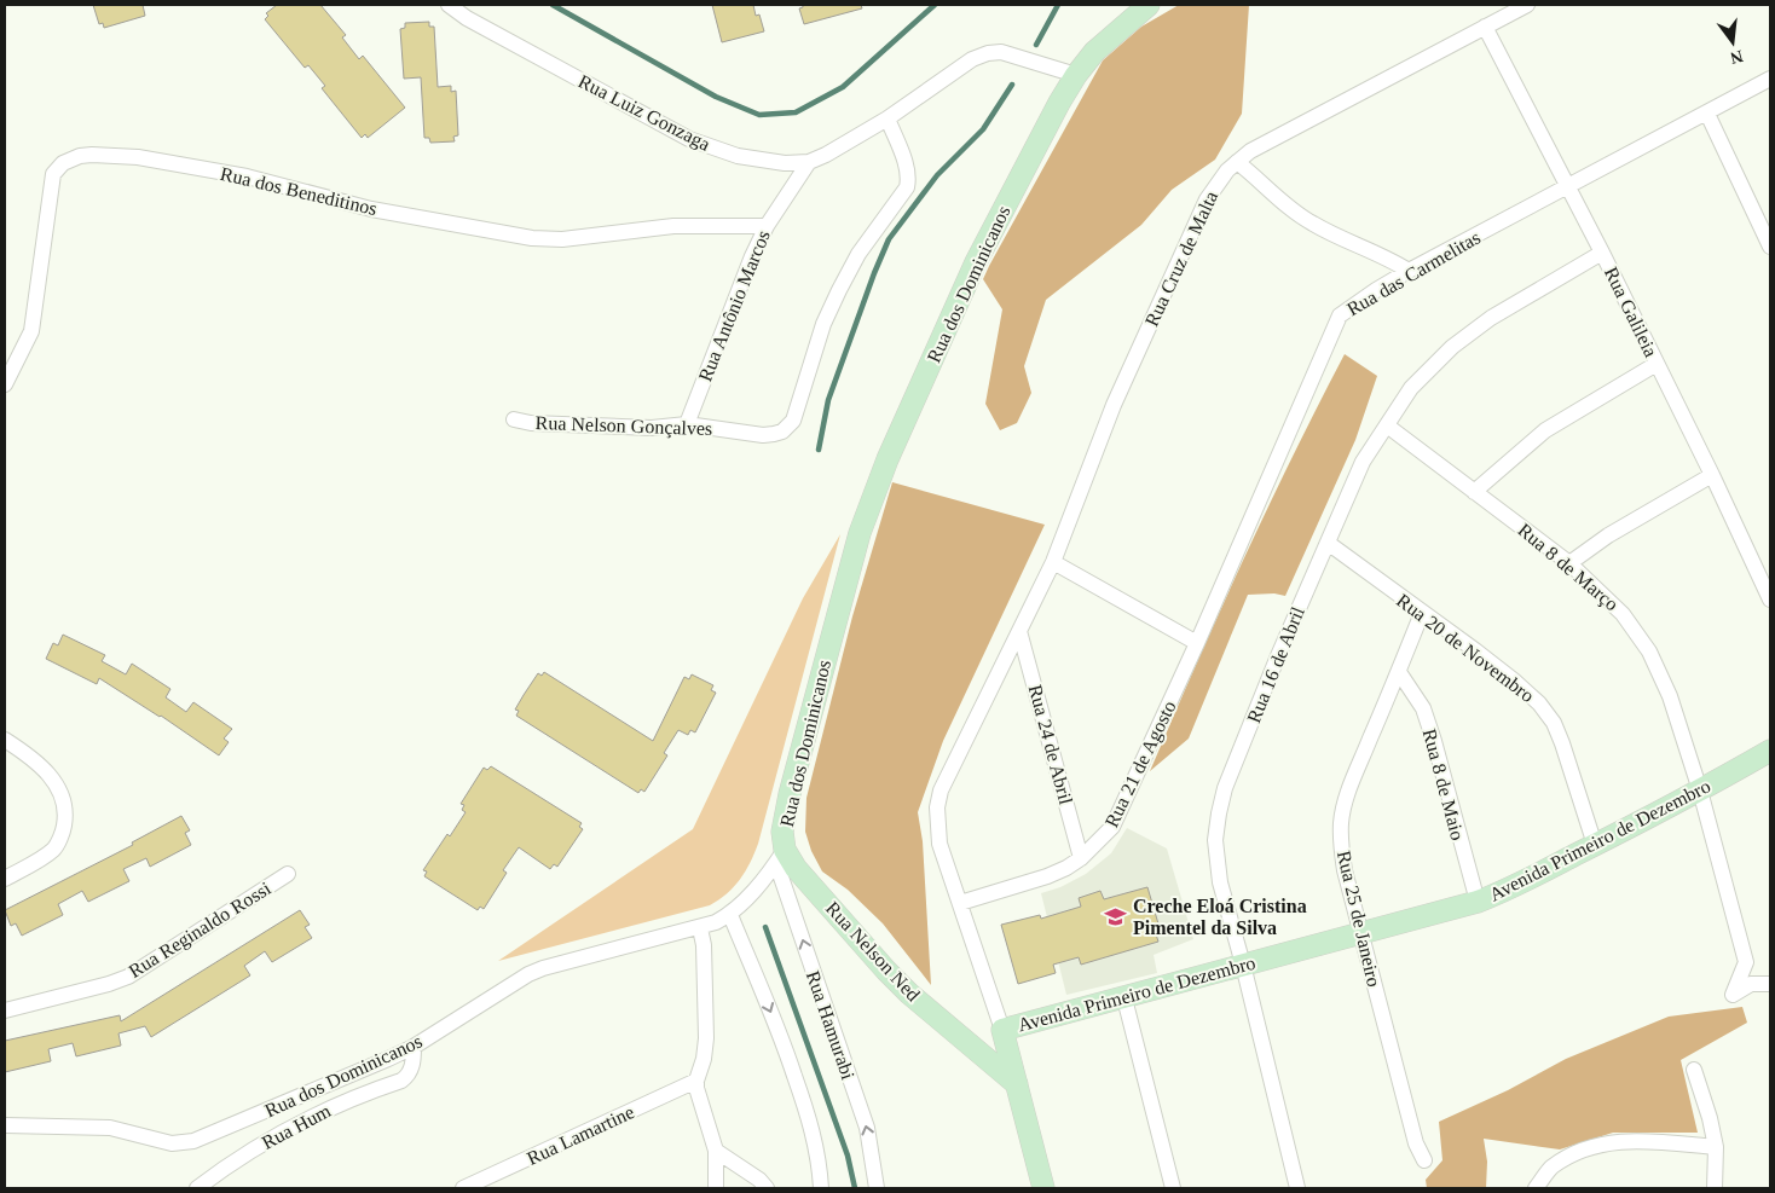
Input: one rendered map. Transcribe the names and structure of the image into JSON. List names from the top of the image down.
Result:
{
  "streets": {
    "street": [
      "Rua Luiz Gonzaga",
      "Rua dos Beneditinos",
      "Rua Cruz de Malta",
      "Rua das Carmelitas",
      "Rua dos Dominicanos",
      "Rua Antônio Marcos",
      "Rua Galileia",
      "Rua Nelson Gonçalves",
      "Rua 8 de Março",
      "Rua 20 de Novembro",
      "Rua 16 de Abril",
      "Rua 24 de Abril",
      "Rua 21 de Agosto",
      "Rua 8 de Maio",
      "Avenida Primeiro de Dezembro",
      "Rua 25 de Janeiro",
      "Rua Reginaldo Rossi",
      "Rua Nelson Ned",
      "Rua Hamurabi",
      "Rua Hum",
      "Rua Lamartine"
    ]
  },
  "crossings": [
    ["Rua Luiz Gonzaga", "Rua dos Dominicanos"],
    ["Rua Luiz Gonzaga", "Rua Antônio Marcos"],
    ["Rua Luiz Gonzaga", "Rua Nelson Gonçalves"],
    ["Rua dos Beneditinos", "Rua Antônio Marcos"],
    ["Rua Cruz de Malta", "Rua Galileia"],
    ["Rua Cruz de Malta", "Rua 24 de Abril"],
    ["Rua Cruz de Malta", "Rua 21 de Agosto"],
    ["Rua Cruz de Malta", "Avenida Primeiro de Dezembro"],
    ["Rua das Carmelitas", "Rua Galileia"],
    ["Rua das Carmelitas", "Rua 21 de Agosto"],
    ["Rua dos Dominicanos", "Rua Nelson Ned"],
    ["Rua dos Dominicanos", "Rua Hamurabi"],
    ["Rua dos Dominicanos", "Rua Hum"],
    ["Rua Antônio Marcos", "Rua Nelson Gonçalves"],
    ["Rua Galileia", "Rua 16 de Abril"],
    ["Rua 8 de Março", "Rua 16 de Abril"],
    ["Rua 8 de Março", "Avenida Primeiro de Dezembro"],
    ["Rua 20 de Novembro", "Rua 16 de Abril"],
    ["Rua 20 de Novembro", "Avenida Primeiro de Dezembro"],
    ["Rua 20 de Novembro", "Rua 25 de Janeiro"],
    ["Rua 16 de Abril", "Avenida Primeiro de Dezembro"],
    ["Rua 24 de Abril", "Rua 21 de Agosto"],
    ["Rua 8 de Maio", "Avenida Primeiro de Dezembro"],
    ["Rua 8 de Maio", "Rua 25 de Janeiro"],
    ["Avenida Primeiro de Dezembro", "Rua 25 de Janeiro"],
    ["Rua Nelson Ned", "Rua Hamurabi"]
  ],
  "places": {
    "school or university": ["Creche Eloá Cristina Pimentel da Silva"]
  },
  "north": "bottom"
}
